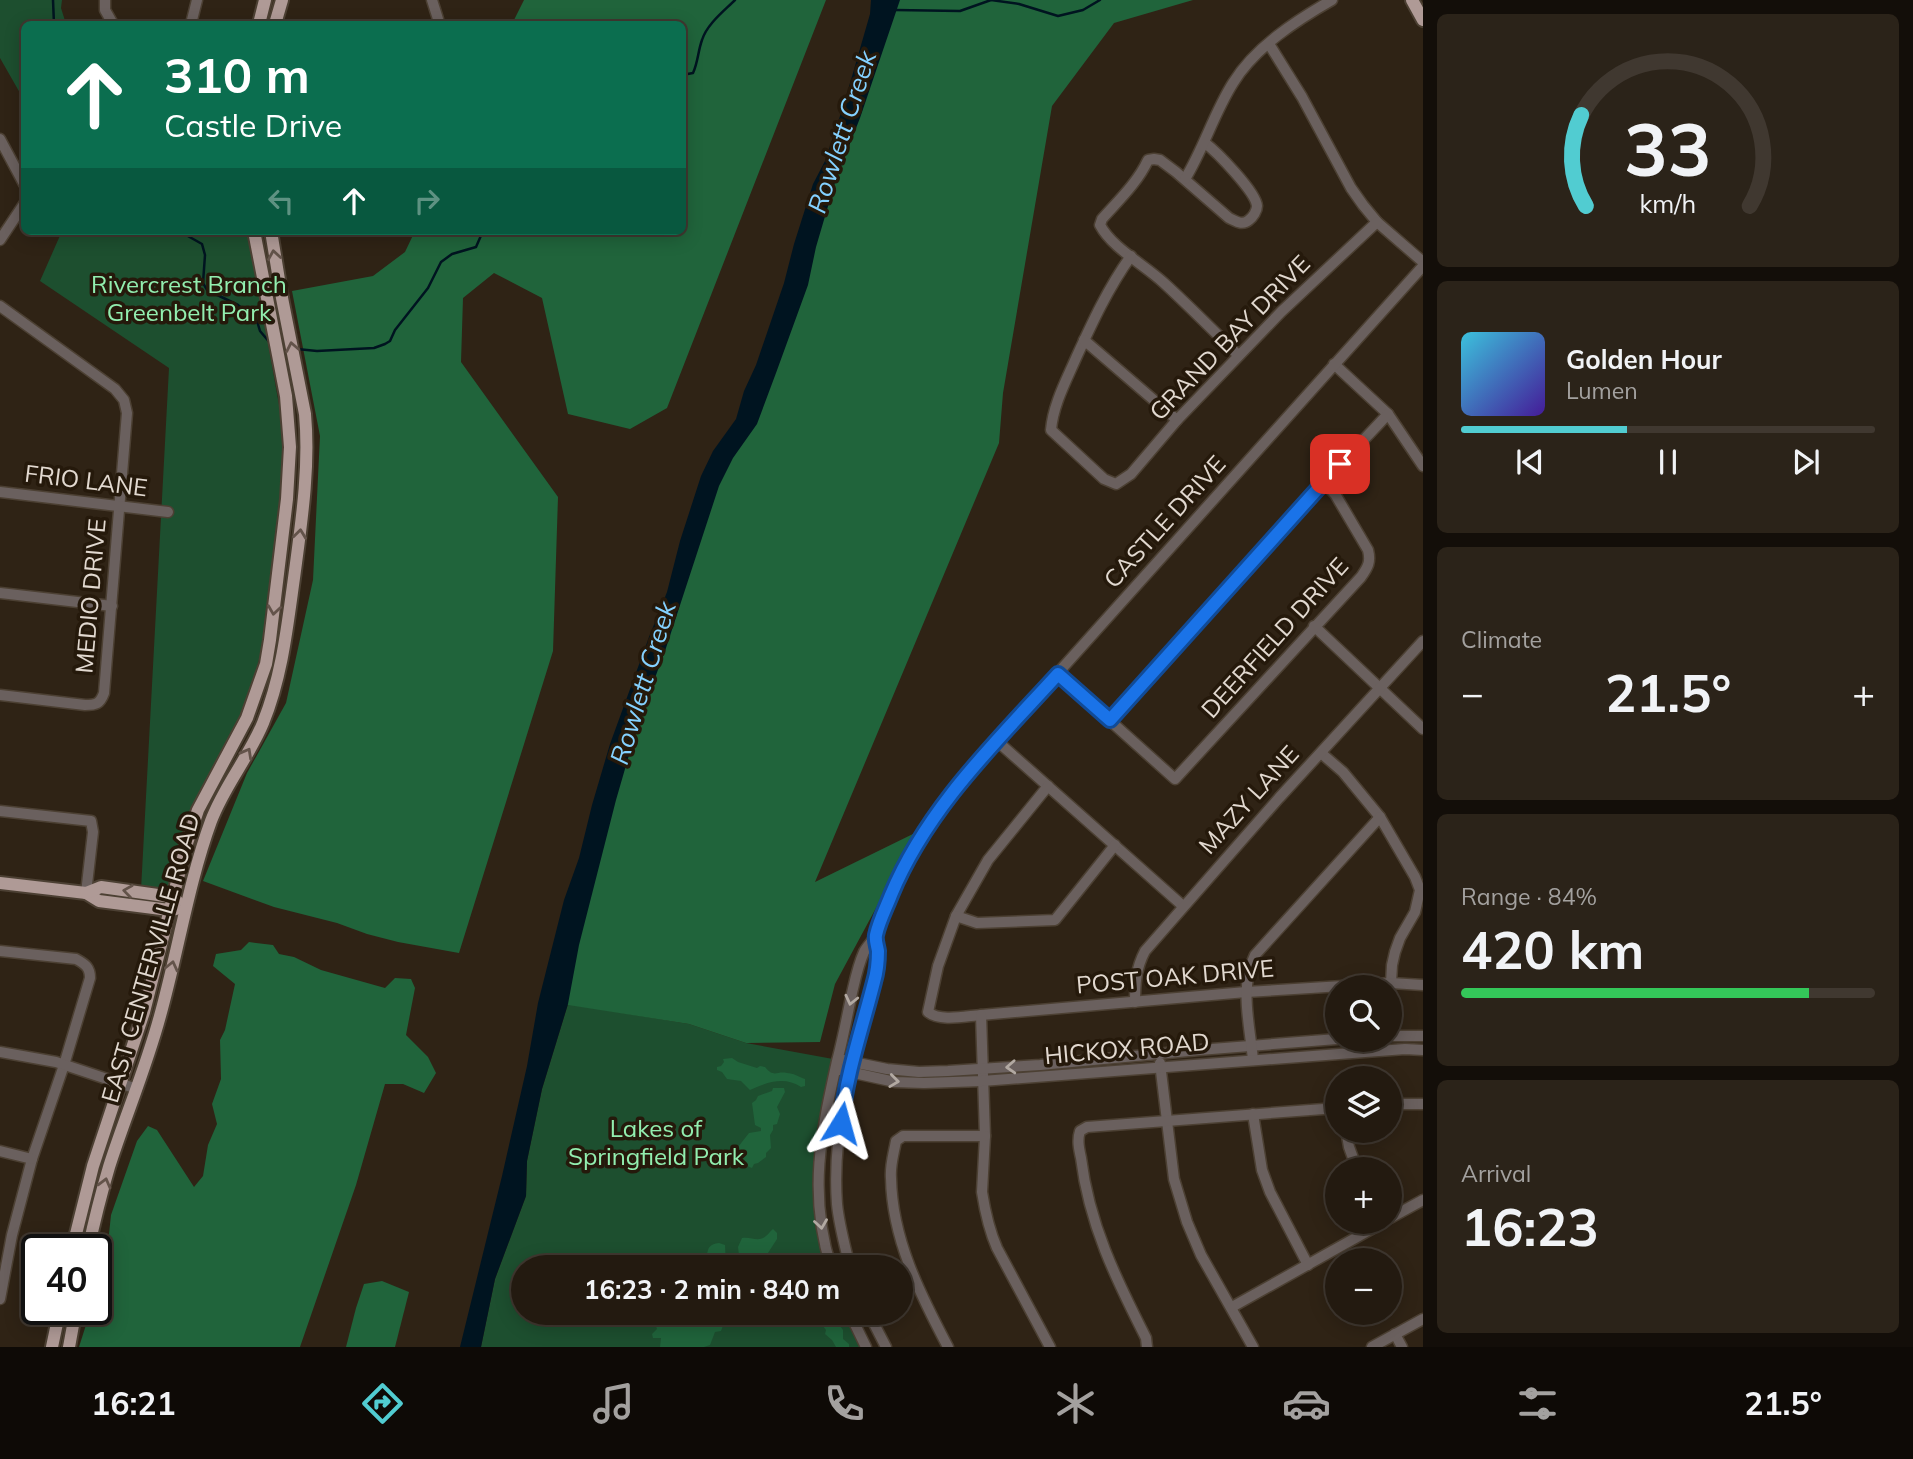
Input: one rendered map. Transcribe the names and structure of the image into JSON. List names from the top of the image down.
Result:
{
  "streets": {
    "main road": ["EAST CENTERVILLE ROAD"],
    "street": [
      "GRAND BAY DRIVE",
      "FRIO LANE",
      "CASTLE DRIVE",
      "MEDIO DRIVE",
      "DEERFIELD DRIVE",
      "MAZY LANE",
      "POST OAK DRIVE",
      "HICKOX ROAD"
    ]
  },
  "crossings": [
    ["FRIO LANE", "MEDIO DRIVE"],
    ["CASTLE DRIVE", "HICKOX ROAD"],
    ["MAZY LANE", "POST OAK DRIVE"]
  ],
  "water": ["Rowlett Creek"],
  "parks": ["Rivercrest Branch Greenbelt Park", "Lakes of Springfield Park"],
  "page": {
    "turn": ["310 m", "Castle Drive"],
    "song": ["Golden Hour", "Lumen"],
    "tile": [
      "Climate",
      ["Range · 84%", "420 km"],
      ["Arrival", "16:23"]
    ],
    "heat": ["−", "21.5°", "+"],
    "map_buttons": ["+", "−"],
    "limit": "40",
    "trip": "16:23 · 2 min · 840 m",
    "tabs": ["16:21", "21.5°"],
    "gauge": ["33", "km/h"]
  }
}
